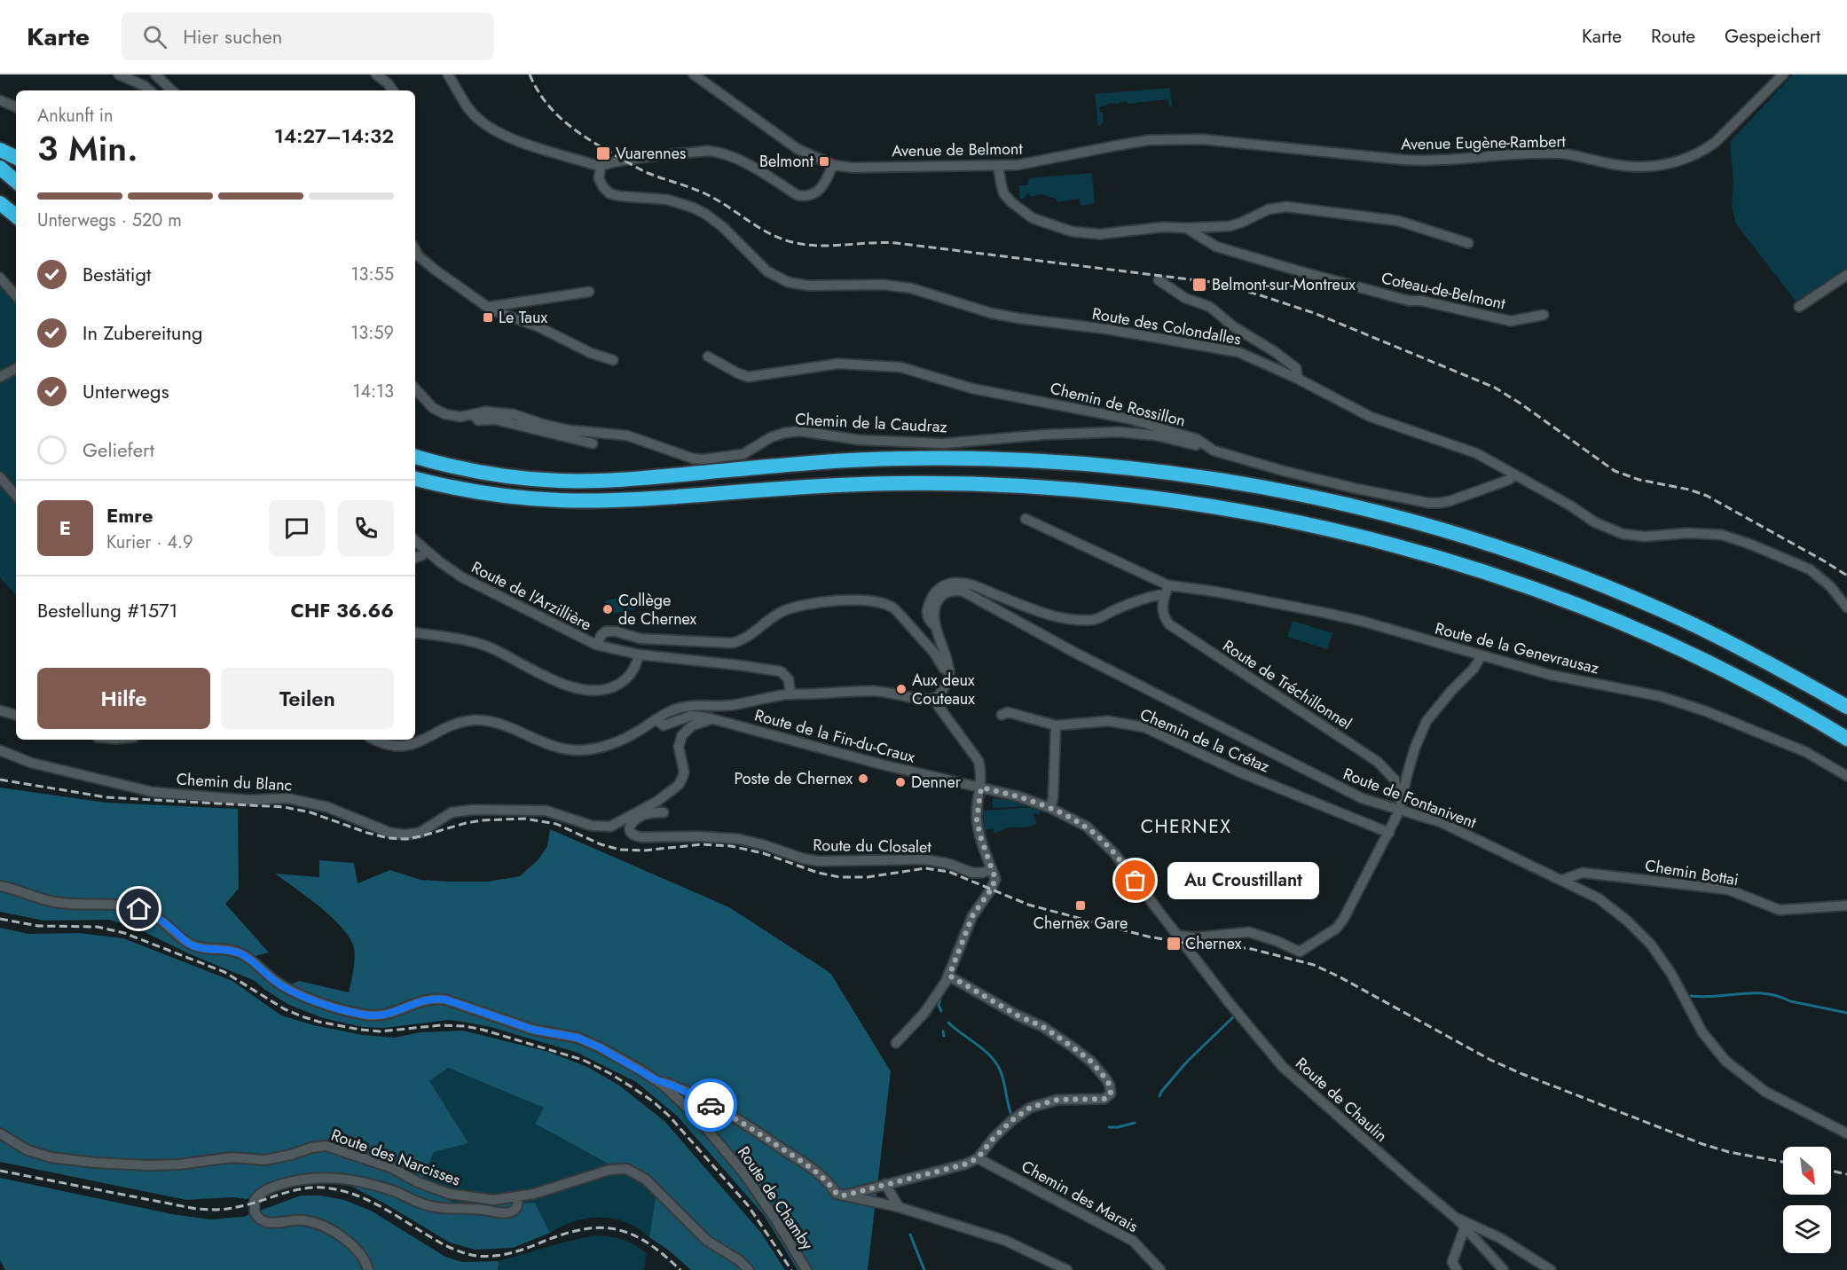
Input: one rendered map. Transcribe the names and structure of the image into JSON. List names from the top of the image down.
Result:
{
  "streets": {
    "street": [
      "Avenue Eugène-Rambert",
      "Avenue de Belmont",
      "Coteau-de-Belmont",
      "Route des Colondalles",
      "Chemin de Rossillon",
      "Chemin de la Caudraz",
      "Route de l'Arzillière",
      "Route de la Genevrausaz",
      "Route de Tréchillonnel",
      "Route de la Fin-du-Craux",
      "Chemin de la Crétaz",
      "Chemin du Blanc",
      "Route de Fontanivent",
      "Route du Closalet",
      "Chemin Bottai",
      "Route de Chaulin",
      "Route des Narcisses",
      "Chemin des Marais",
      "Route de Chamby"
    ]
  },
  "crossings": [
    ["Avenue Eugène-Rambert", "Avenue de Belmont"],
    ["Route des Colondalles", "Chemin de Rossillon"],
    ["Chemin de Rossillon", "Chemin de la Caudraz"],
    ["Route de la Genevrausaz", "Route de Tréchillonnel"],
    ["Route de Tréchillonnel", "Route de Fontanivent"],
    ["Route de la Fin-du-Craux", "Route de Chaulin"],
    ["Chemin du Blanc", "Route du Closalet"],
    ["Route de Fontanivent", "Chemin Bottai"]
  ],
  "districts": ["CHERNEX"],
  "places": {
    "transit": [
      "Vuarennes",
      "Belmont",
      "Belmont-sur-Montreux",
      "Le Taux",
      "Chernex Gare",
      "Chernex"
    ],
    "other": [
      "Collège de Chernex",
      "Aux deux Couteaux",
      "Poste de Chernex",
      "Denner",
      "Au Croustillant"
    ]
  },
  "north": "bottom right",
  "page": {
    "header": "Karte",
    "search": "Hier suchen",
    "nav": ["Karte", "Route", "Gespeichert"],
    "heading": ["3 Min.", "Ankunft in", "14:27–14:32"],
    "panel": [
      "Emre",
      "Kurier · 4.9",
      "Bestellung #1571",
      "CHF 36.66"
    ],
    "bar": "Unterwegs · 520 m",
    "list": [
      ["Bestätigt", "13:55"],
      ["In Zubereitung", "13:59"],
      ["Unterwegs", "14:13"],
      "Geliefert"
    ],
    "round": "E",
    "buttons": ["Hilfe", "Teilen"],
    "bubble": "Au Croustillant"
  }
}
